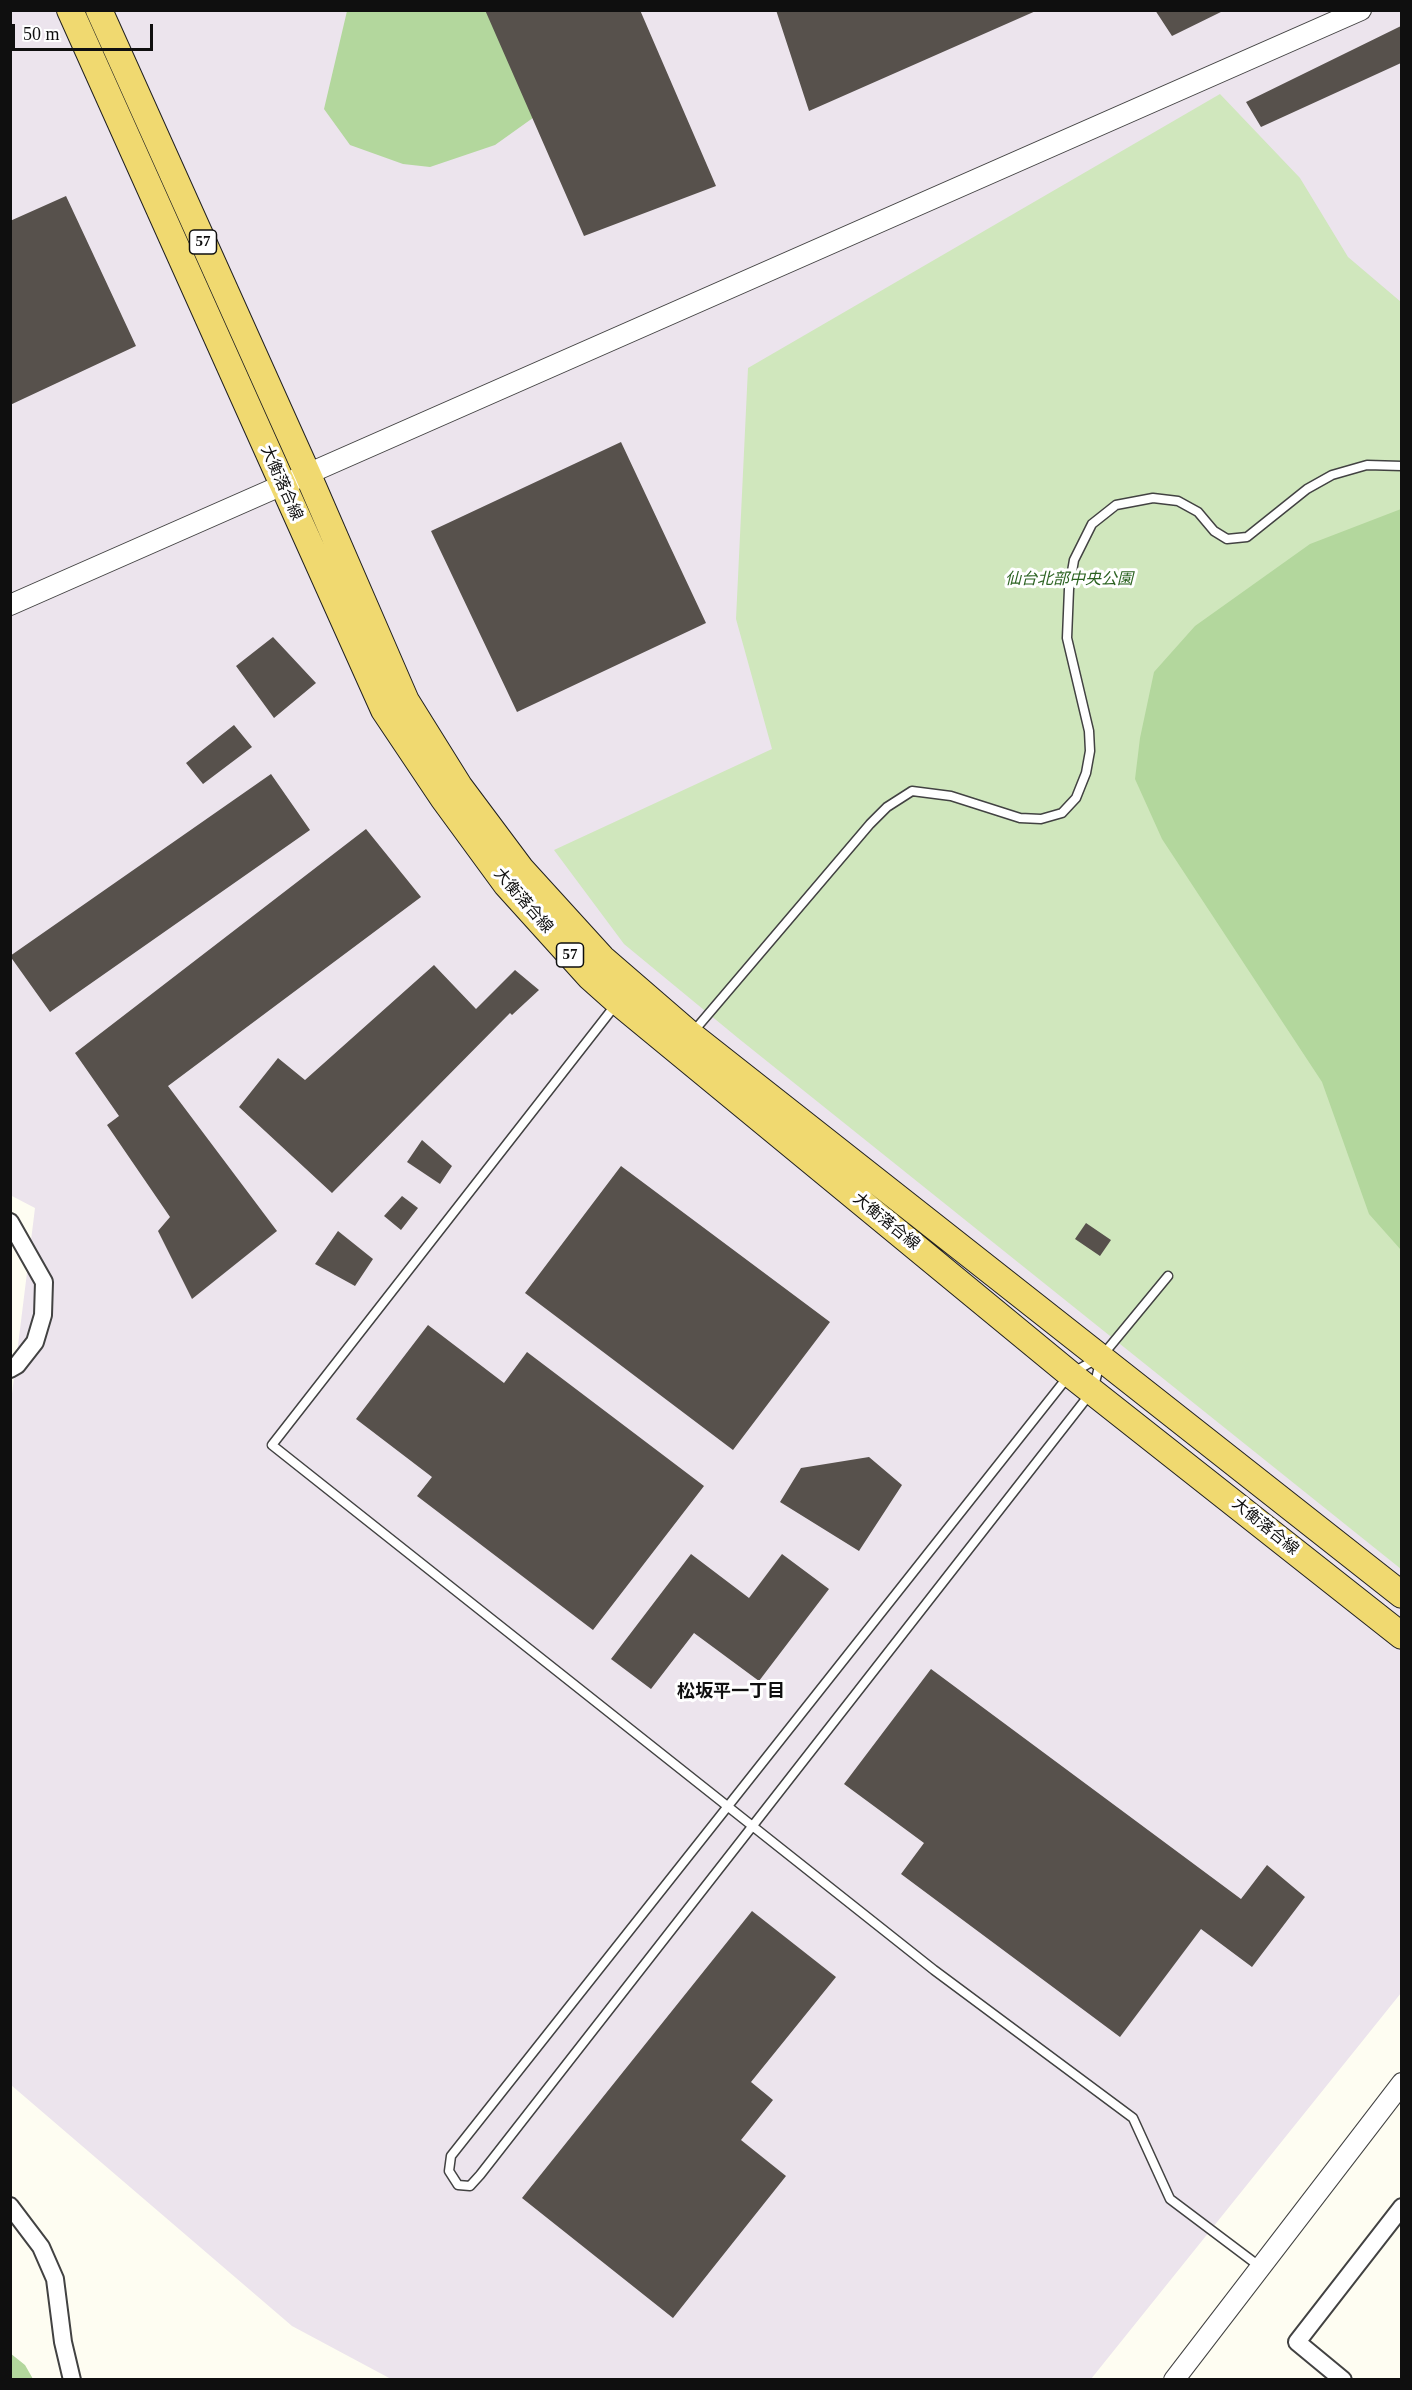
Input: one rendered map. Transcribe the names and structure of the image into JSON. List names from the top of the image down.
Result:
{
  "streets": {
    "main road": ["57", "大衡落合線"]
  },
  "districts": ["松坂平一丁目"],
  "parks": ["仙台北部中央公園"],
  "scale_bar": "50 m"
}
